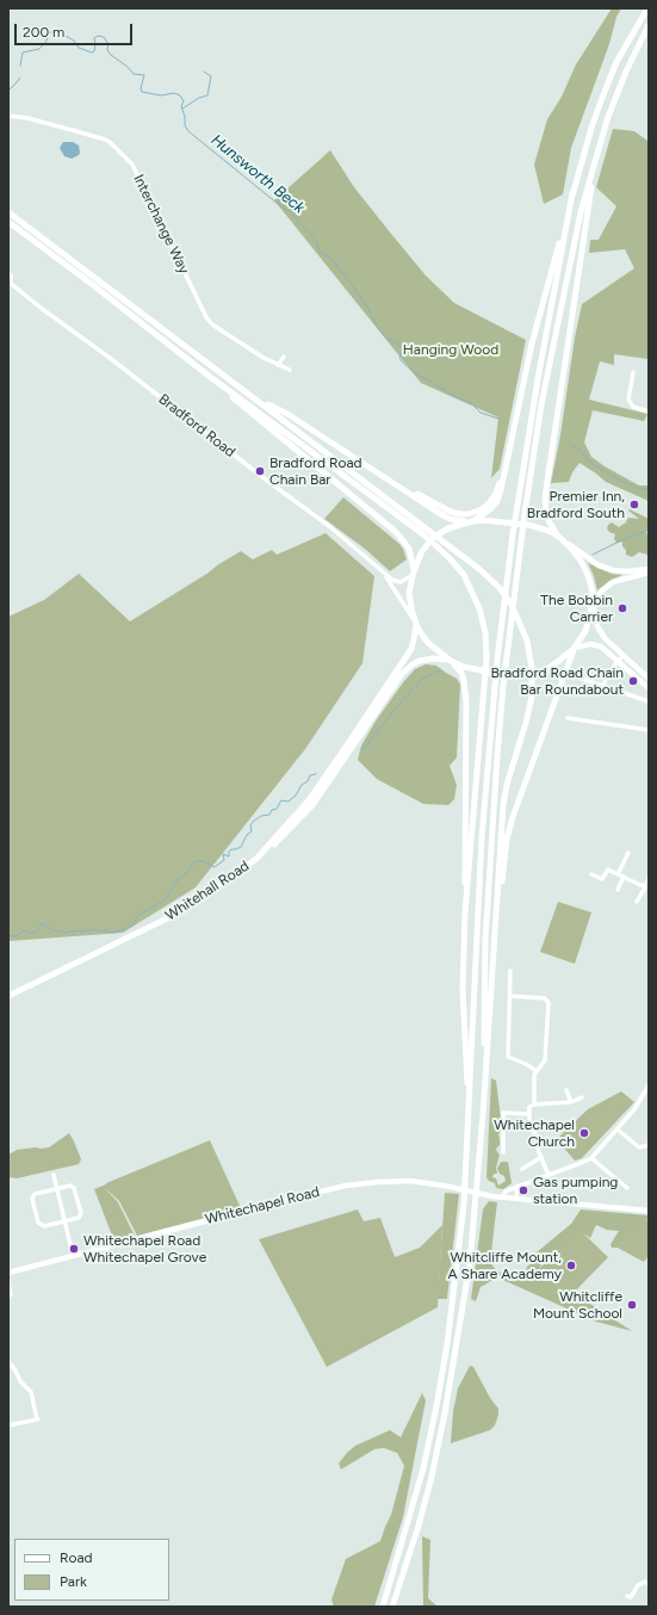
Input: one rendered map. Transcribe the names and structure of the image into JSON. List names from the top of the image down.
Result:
{
  "streets": {
    "highway": ["Whitehall Road"],
    "main road": ["Whitechapel Road"],
    "street": ["Interchange Way", "Bradford Road"]
  },
  "crossings": [
    ["Bradford Road", "Whitehall Road"]
  ],
  "water": ["Hunsworth Beck"],
  "parks": ["Hanging Wood"],
  "places": [
    "Bradford Road Chain Bar",
    "Premier Inn, Bradford South",
    "The Bobbin Carrier",
    "Bradford Road Chain Bar Roundabout",
    "Whitechapel Church",
    "Gas pumping station",
    "Whitechapel Road Whitechapel Grove",
    "Whitcliffe Mount, A Share Academy",
    "Whitcliffe Mount School"
  ],
  "legend": ["Road", "Park"],
  "scale_bar": "200 m"
}
